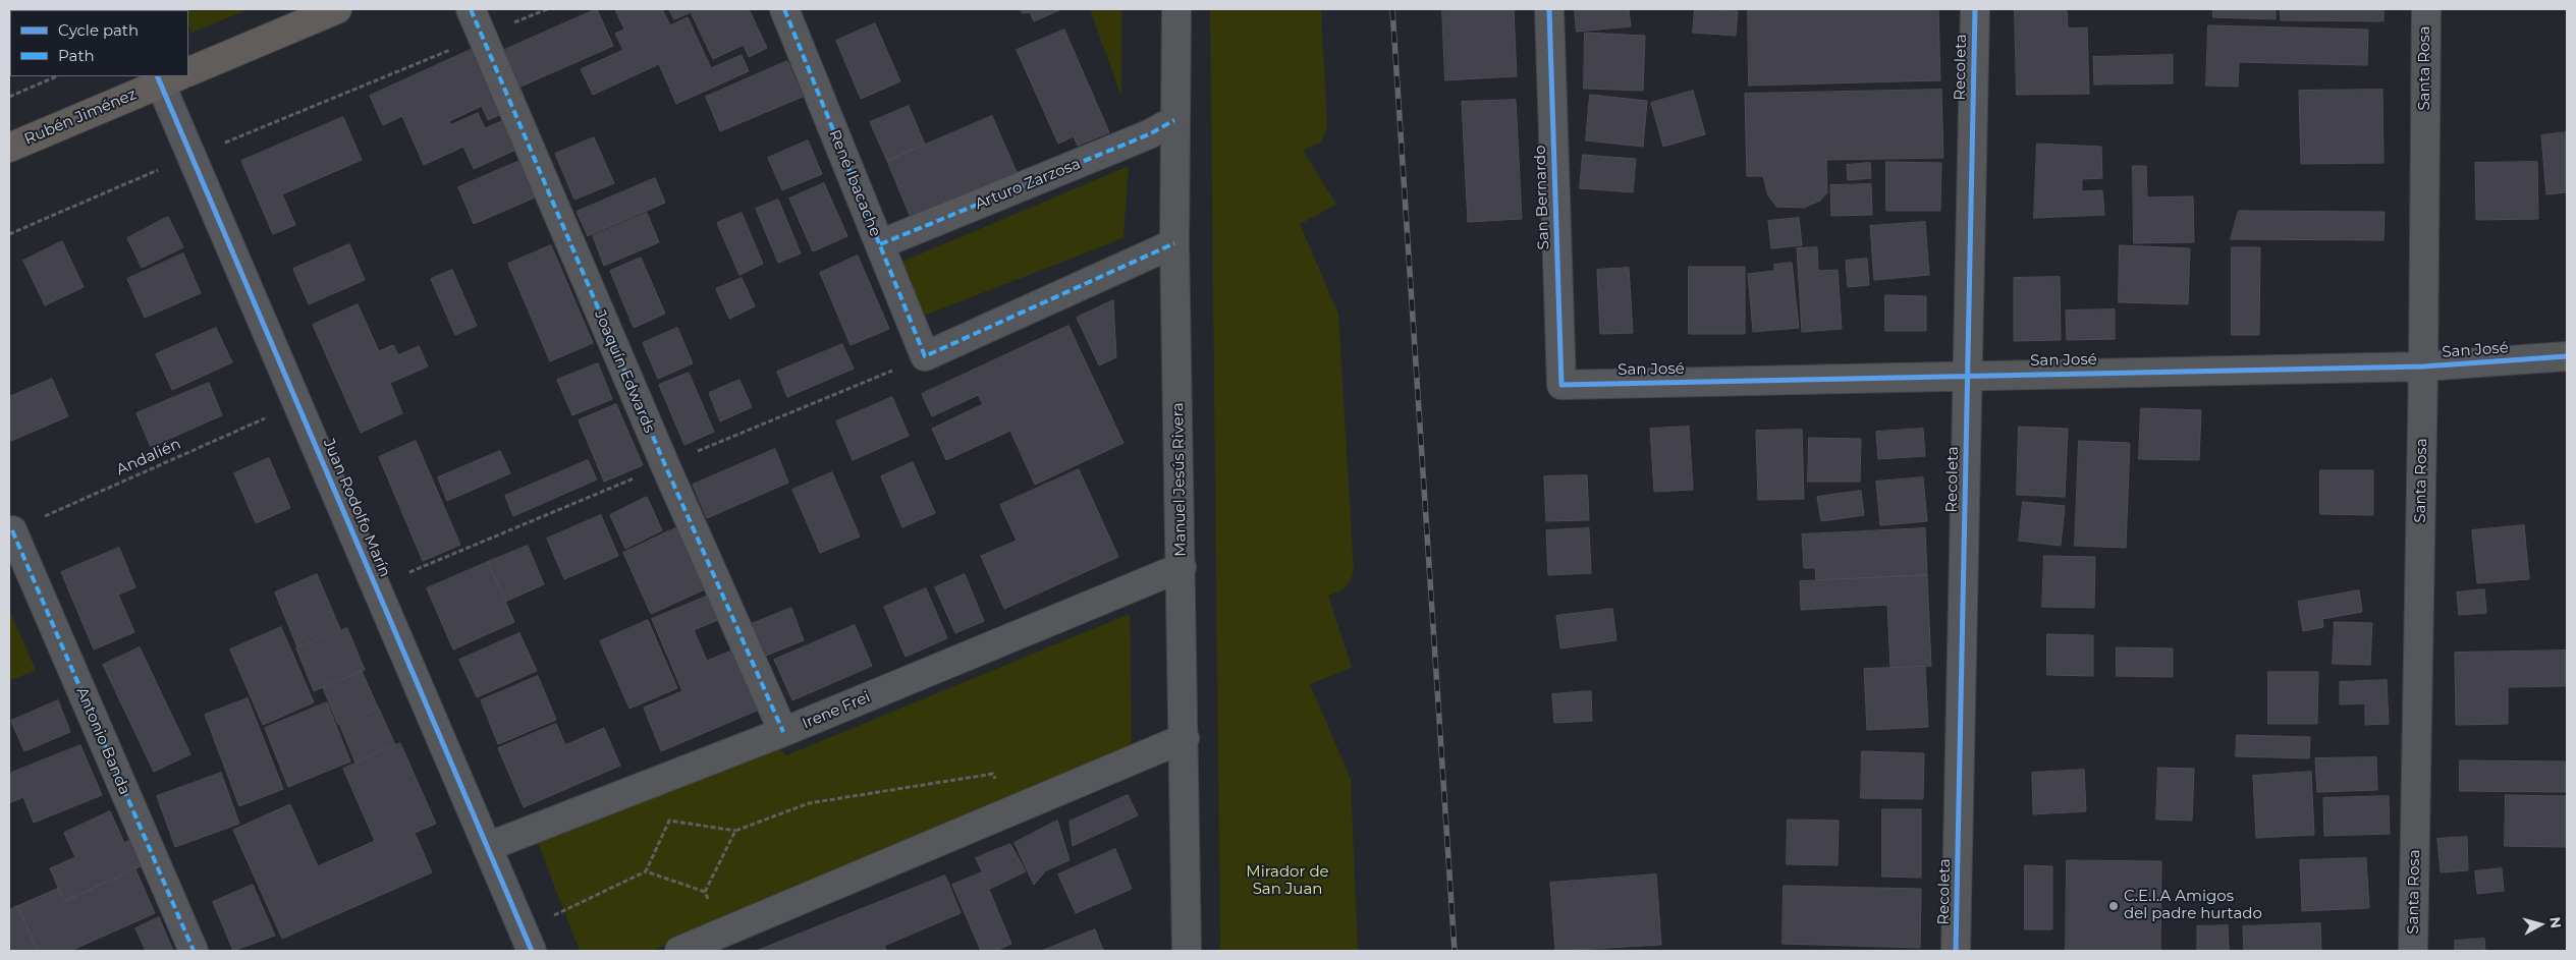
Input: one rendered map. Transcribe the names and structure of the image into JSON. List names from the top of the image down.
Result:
{
  "streets": {
    "main road": ["Rubén Jiménez"],
    "street": [
      "Recoleta",
      "Santa Rosa",
      "René Ibacache",
      "Arturo Zarzosa",
      "San Bernardo",
      "San José",
      "Joaquín Edwards",
      "Manuel Jesús Rivera",
      "Juan Rodolfo Marín",
      "Irene Frei",
      "Antonio Banda"
    ],
    "path": ["Andalién"]
  },
  "crossings": [
    ["Recoleta", "San José"],
    ["Santa Rosa", "San José"],
    ["Rubén Jiménez", "Juan Rodolfo Marín"],
    ["René Ibacache", "Arturo Zarzosa"],
    ["René Ibacache", "Manuel Jesús Rivera"],
    ["Arturo Zarzosa", "Manuel Jesús Rivera"],
    ["San Bernardo", "San José"],
    ["Joaquín Edwards", "Irene Frei"],
    ["Andalién", "Juan Rodolfo Marín"],
    ["Andalién", "Antonio Banda"],
    ["Manuel Jesús Rivera", "Irene Frei"],
    ["Juan Rodolfo Marín", "Irene Frei"]
  ],
  "parks": ["Mirador de San Juan"],
  "places": ["C.E.I.A Amigos del padre hurtado"],
  "legend": ["Cycle path", "Path"],
  "north": "right"
}
